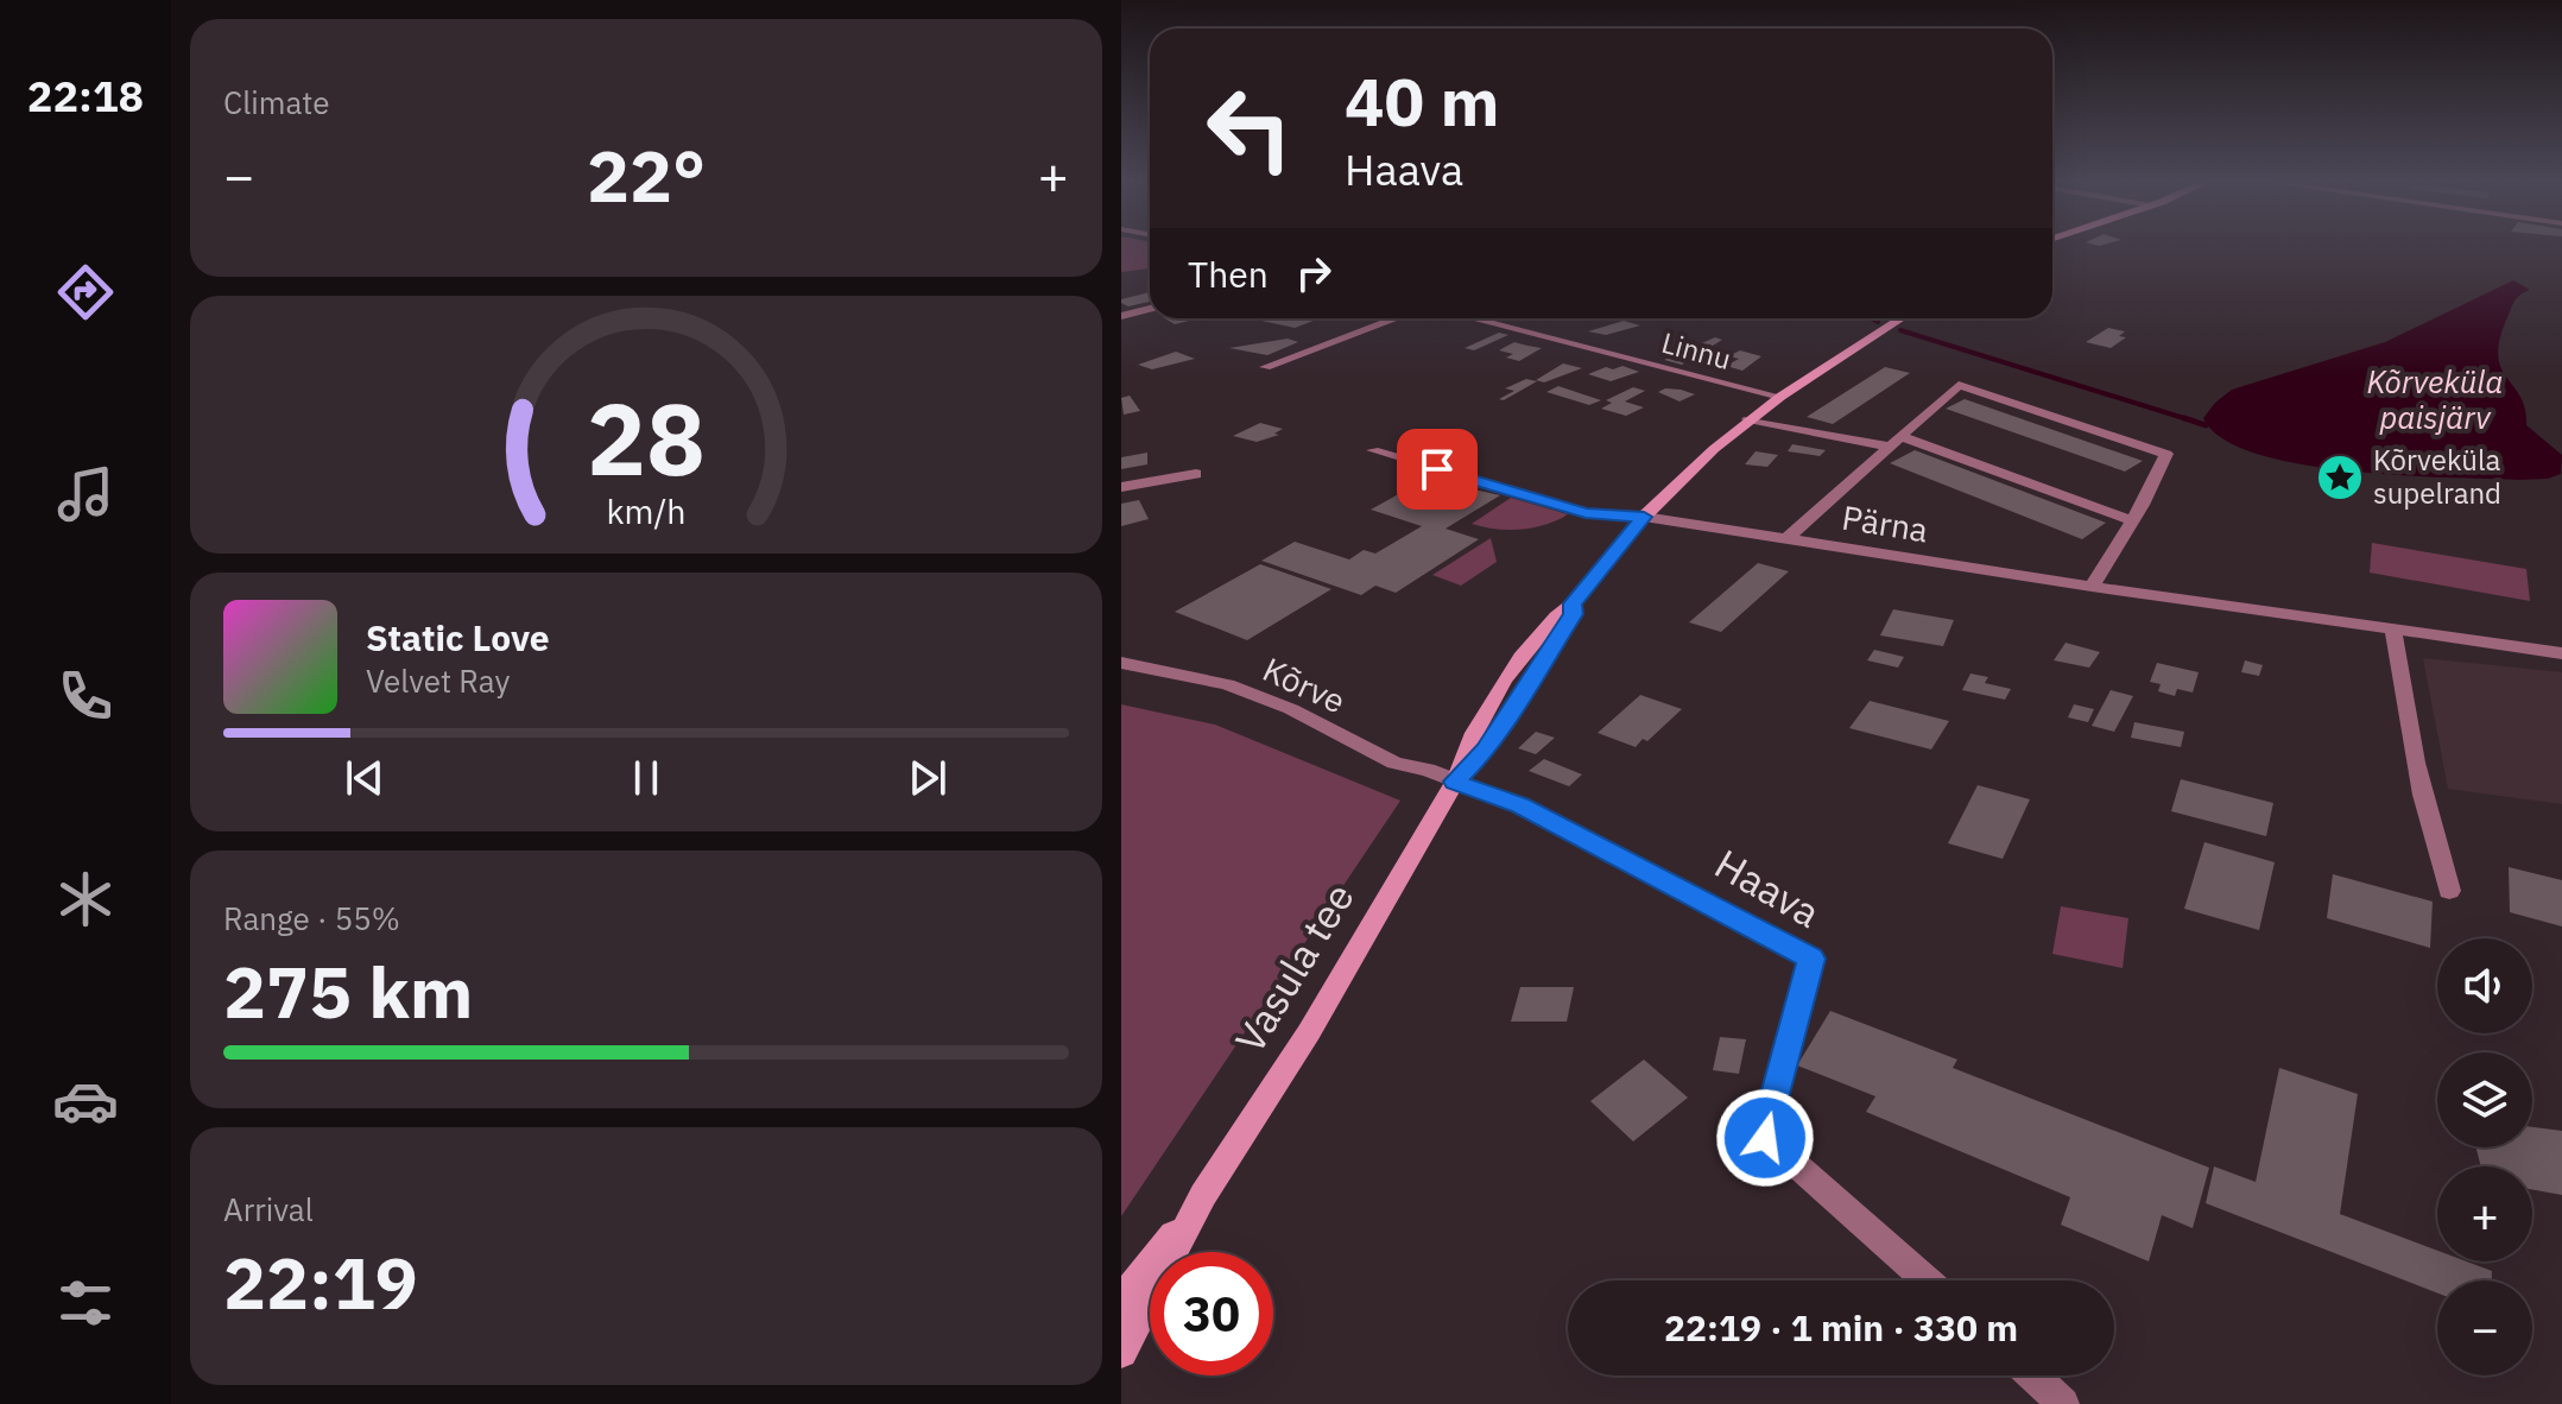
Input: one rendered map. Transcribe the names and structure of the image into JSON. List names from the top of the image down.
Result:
{
  "streets": {
    "street": [
      "Linnu",
      "Pärna",
      "Kõrve",
      "Haava",
      "Vasula tee"
    ]
  },
  "crossings": [
    ["Linnu", "Vasula tee"],
    ["Pärna", "Vasula tee"],
    ["Kõrve", "Haava"],
    ["Kõrve", "Vasula tee"],
    ["Haava", "Vasula tee"]
  ],
  "water": ["Kõrveküla paisjärv"],
  "places": {
    "place": ["Kõrveküla supelrand"]
  },
  "page": {
    "tabs": "22:18",
    "tile": [
      "Climate",
      ["Range · 55%", "275 km"],
      ["Arrival", "22:19"]
    ],
    "turn": ["40 m", "Haava"],
    "heat": ["−", "22°", "+"],
    "then": "Then",
    "song": ["Static Love", "Velvet Ray"],
    "map_buttons": ["+", "−"],
    "limit": "30",
    "trip": "22:19 · 1 min · 330 m",
    "gauge": ["28", "km/h"]
  }
}
